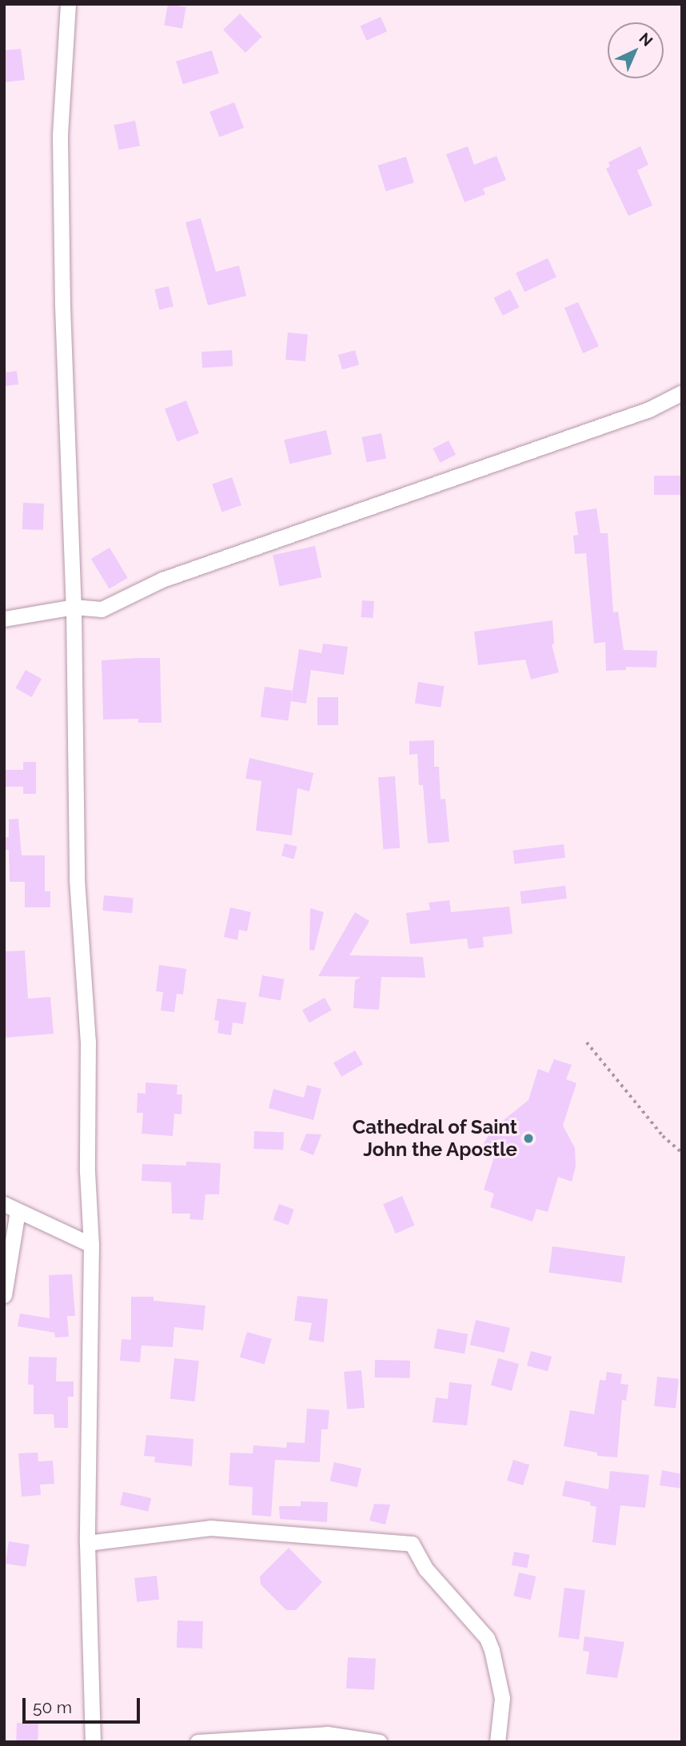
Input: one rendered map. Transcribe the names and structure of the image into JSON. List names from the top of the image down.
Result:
{
  "places": ["Cathedral of Saint John the Apostle"],
  "scale_bar": "50 m",
  "north": "top right"
}
